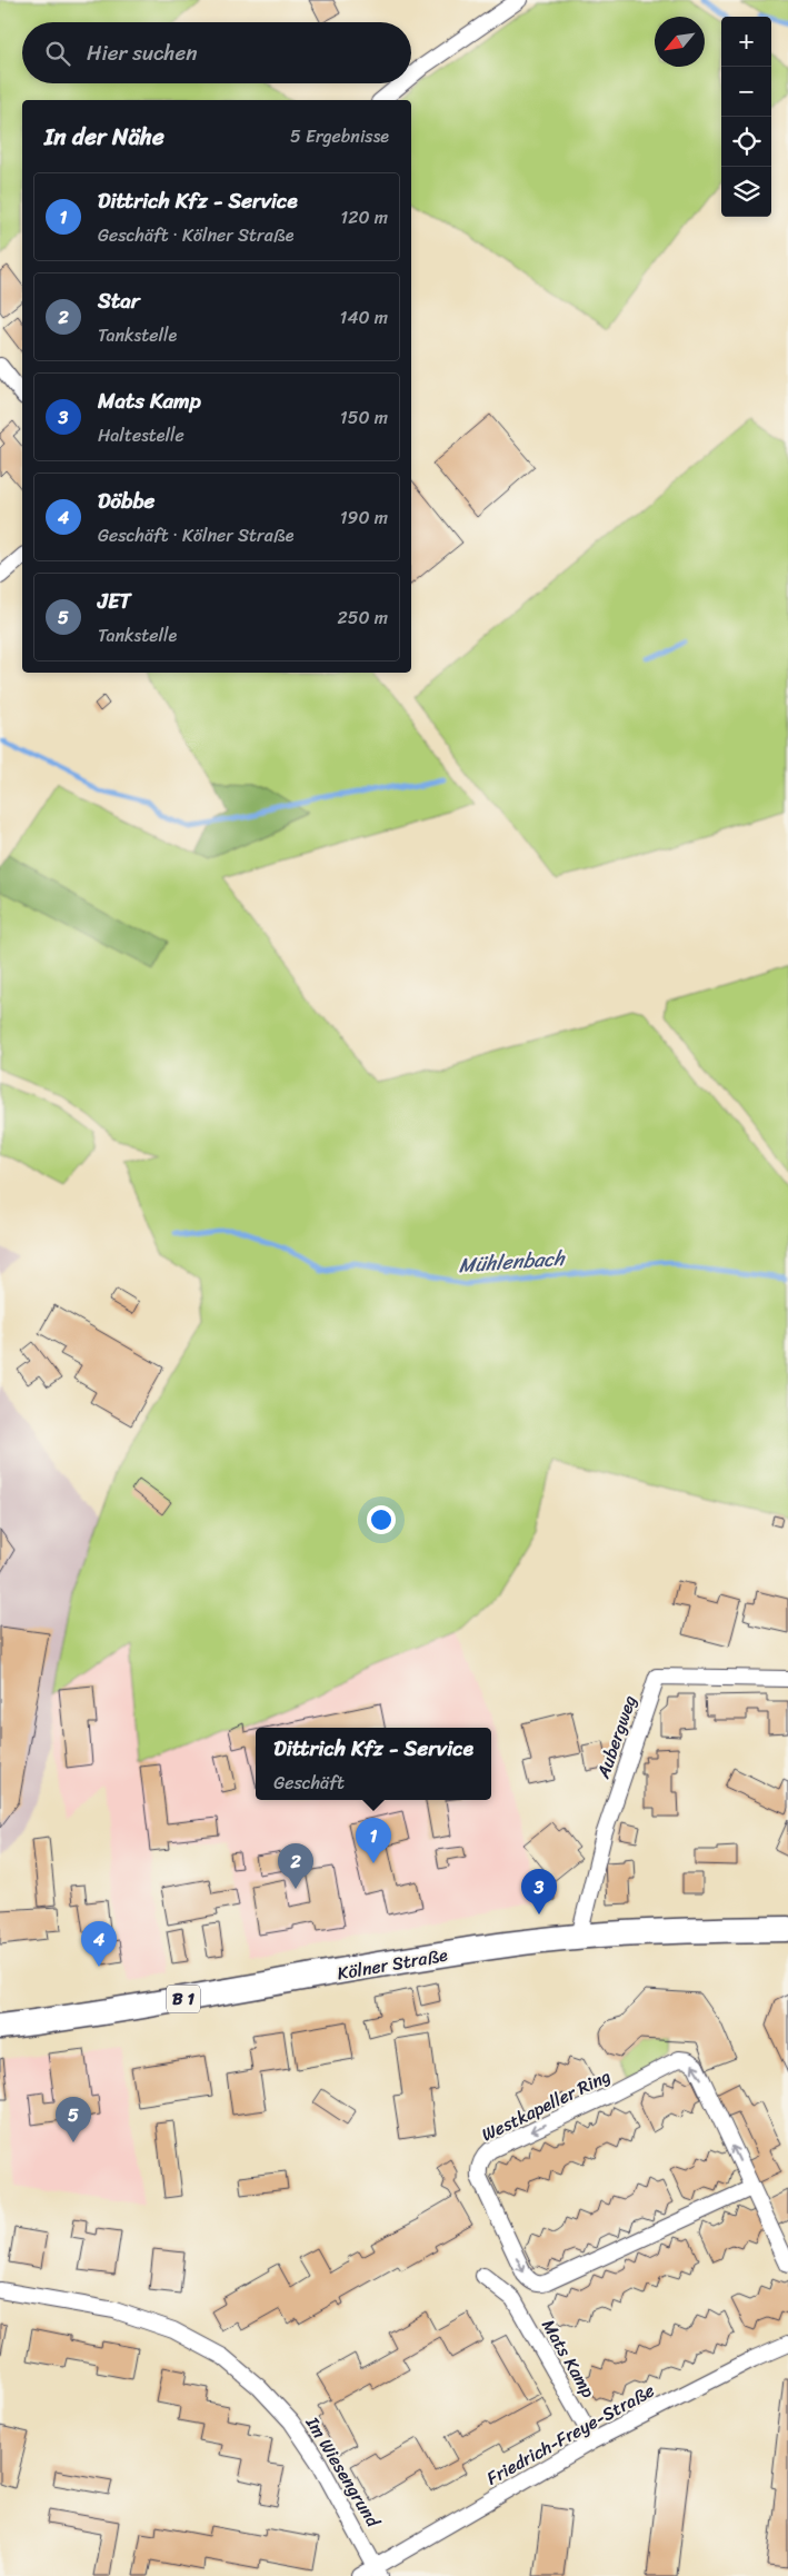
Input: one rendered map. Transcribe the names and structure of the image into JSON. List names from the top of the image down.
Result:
{
  "streets": {
    "main road": ["Kölner Straße", "B 1"],
    "street": [
      "Aubergweg",
      "Westkapeller Ring",
      "Mats Kamp",
      "Friedrich-Freye-Straße",
      "Im Wiesengrund"
    ]
  },
  "crossings": [
    ["Aubergweg", "Kölner Straße"],
    ["Mats Kamp", "Friedrich-Freye-Straße"],
    ["Friedrich-Freye-Straße", "Im Wiesengrund"]
  ],
  "water": ["Mühlenbach"],
  "north": "bottom left",
  "page": {
    "map_buttons": ["+", "−"],
    "search": "Hier suchen",
    "heading": ["In der Nähe", "5 Ergebnisse"],
    "list": [
      {
        "mark": "1",
        "name": "Dittrich Kfz - Service",
        "note": "Geschäft · Kölner Straße",
        "value": "120 m"
      },
      {
        "mark": "2",
        "name": "Star",
        "note": "Tankstelle",
        "value": "140 m"
      },
      {
        "mark": "3",
        "name": "Mats Kamp",
        "note": "Haltestelle",
        "value": "150 m"
      },
      {
        "mark": "4",
        "name": "Döbbe",
        "note": "Geschäft · Kölner Straße",
        "value": "190 m"
      },
      {
        "mark": "5",
        "name": "JET",
        "note": "Tankstelle",
        "value": "250 m"
      }
    ],
    "popup": ["Dittrich Kfz - Service", "Geschäft"],
    "pins": [
      "1",
      "2",
      "3",
      "4",
      "5"
    ]
  }
}
